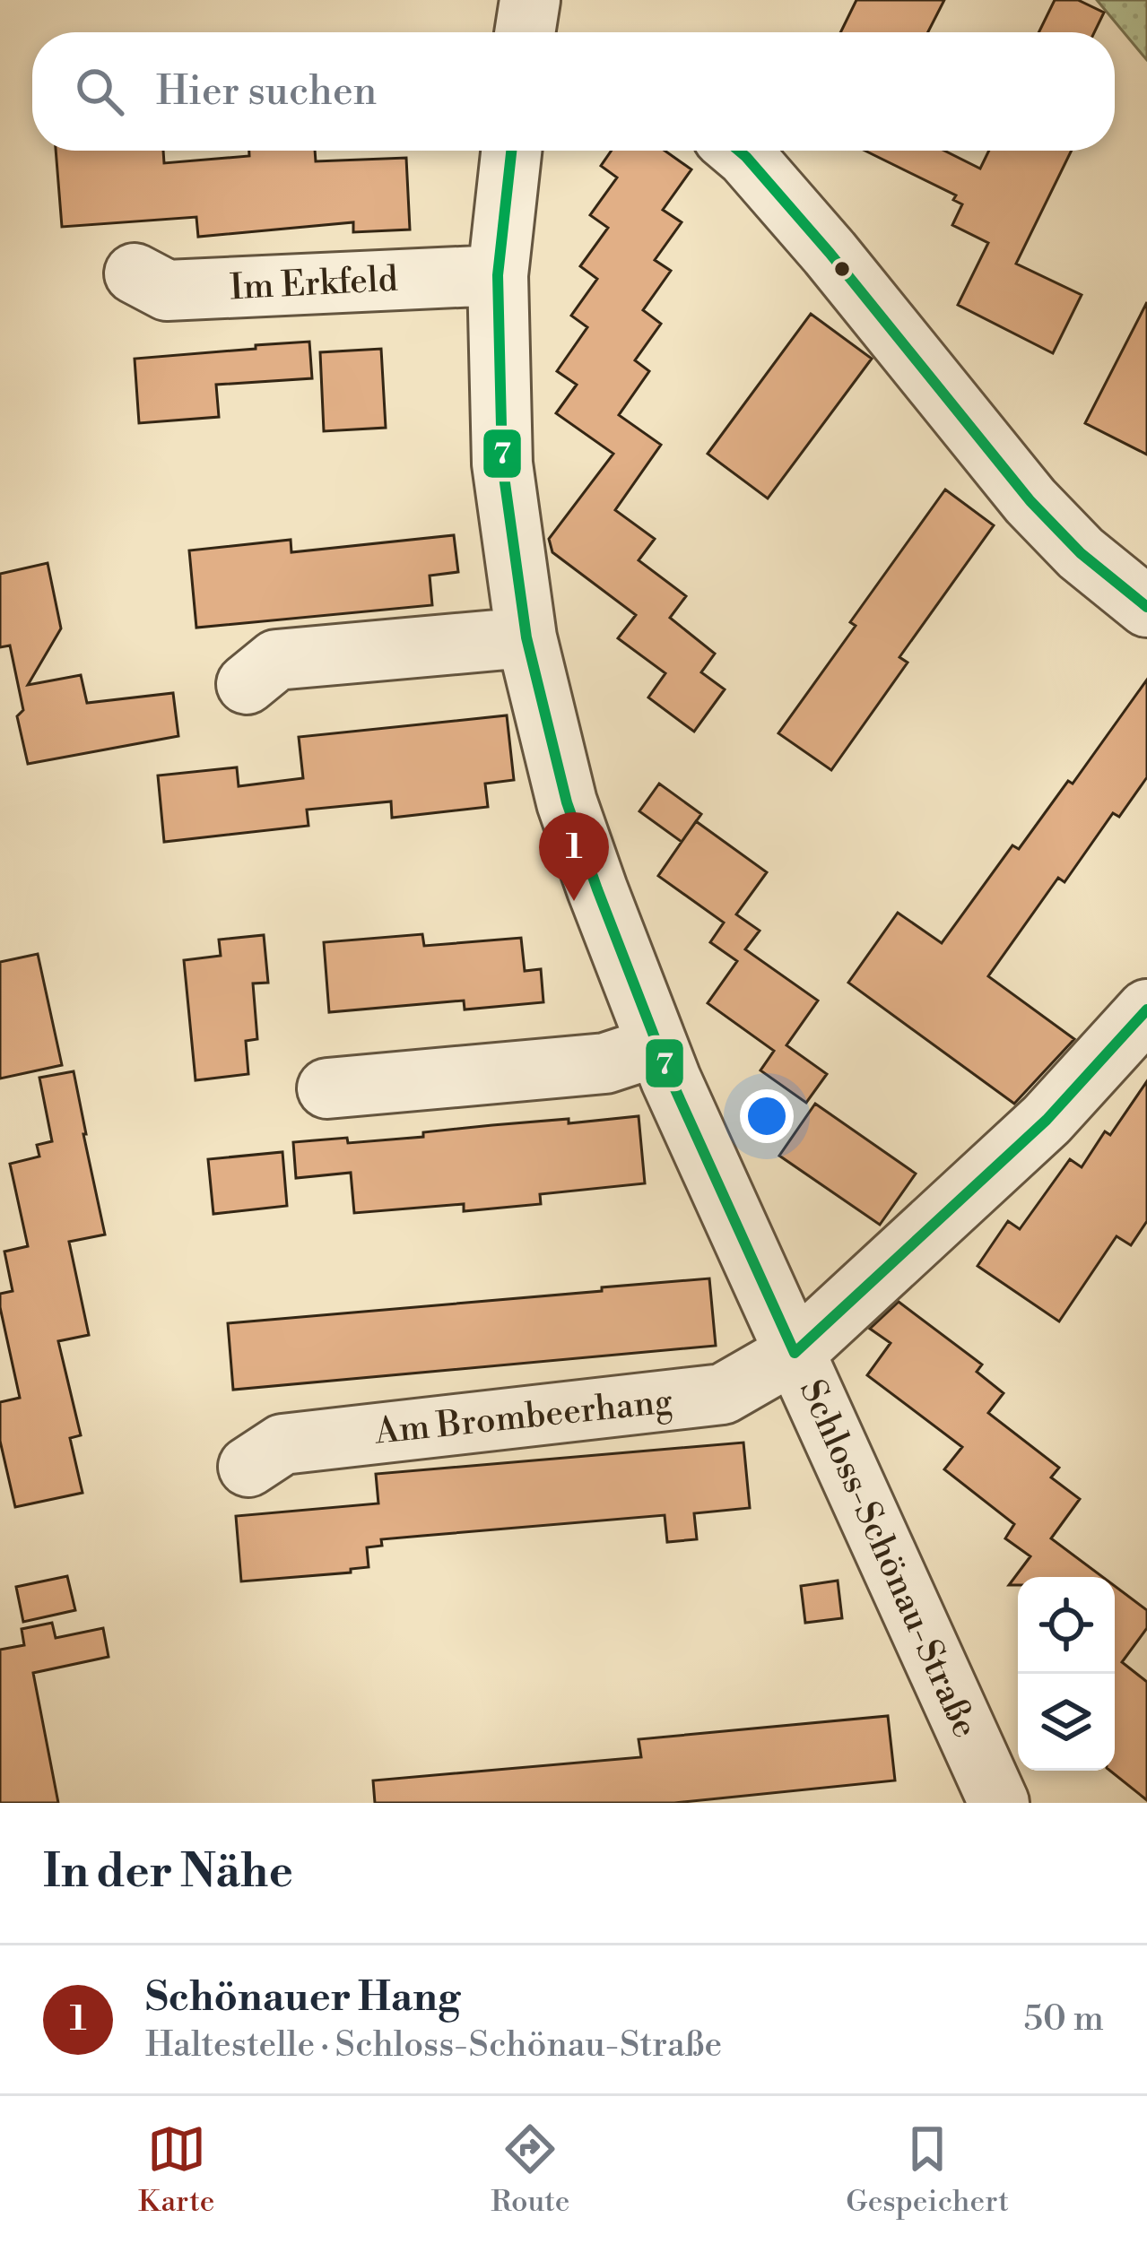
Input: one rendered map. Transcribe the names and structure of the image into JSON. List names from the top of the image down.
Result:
{
  "streets": {
    "street": ["Im Erkfeld", "Am Brombeerhang", "Schloss-Schönau-Straße"]
  },
  "crossings": [
    ["Im Erkfeld", "Schloss-Schönau-Straße"],
    ["Am Brombeerhang", "Schloss-Schönau-Straße"]
  ],
  "lines": ["transit line 7"],
  "page": {
    "search": "Hier suchen",
    "pins": "1",
    "heading": "In der Nähe",
    "list": [
      {
        "mark": "1",
        "name": "Schönauer Hang",
        "note": "Haltestelle · Schloss-Schönau-Straße",
        "value": "50 m"
      }
    ],
    "nav": ["Karte", "Route", "Gespeichert"]
  }
}
